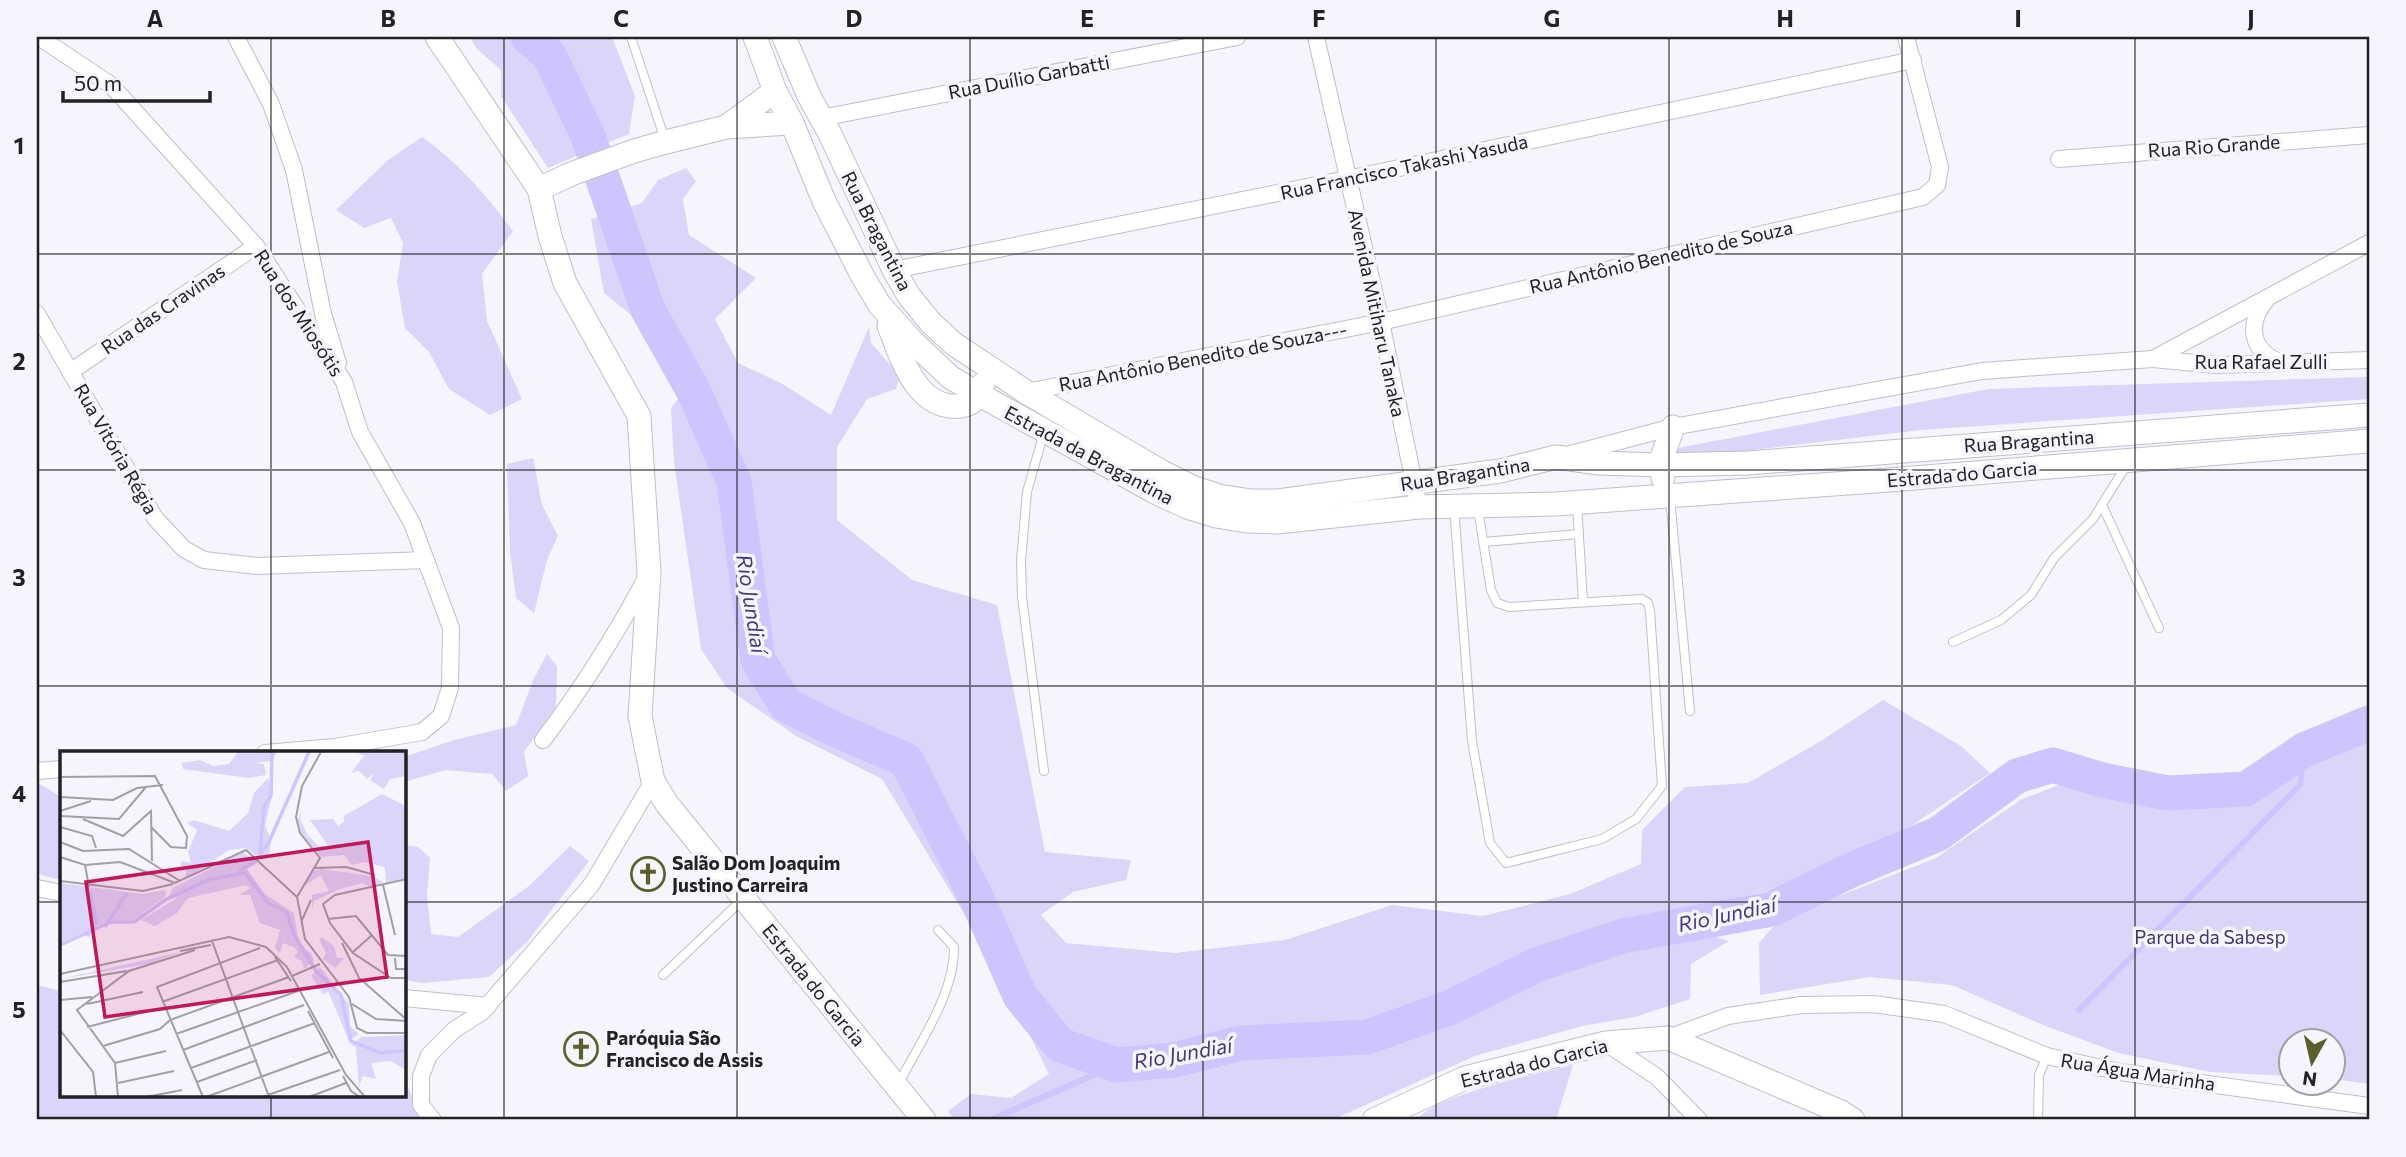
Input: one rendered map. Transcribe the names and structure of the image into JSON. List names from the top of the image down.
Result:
{
  "streets": {
    "main road": ["Rua Bragantina", "Estrada da Bragantina", "Estrada do Garcia"],
    "street": [
      "Rua Duílio Garbatti",
      "Rua Rio Grande",
      "Rua Francisco Takashi Yasuda",
      "Rua Antônio Benedito de Souza",
      "Rua das Cravinas",
      "Rua dos Miosótis",
      "Avenida Mitiharu Tanaka",
      "Rua Antônio Benedito de Souza---",
      "Rua Rafael Zulli",
      "Rua Vitória Régia",
      "Rua Água Marinha"
    ]
  },
  "crossings": [
    ["Rua Duílio Garbatti", "Rua Bragantina"],
    ["Rua Francisco Takashi Yasuda", "Rua Bragantina"],
    ["Rua Francisco Takashi Yasuda", "Rua Antônio Benedito de Souza"],
    ["Rua Francisco Takashi Yasuda", "Avenida Mitiharu Tanaka"],
    ["Rua Bragantina", "Avenida Mitiharu Tanaka"],
    ["Rua Bragantina", "Rua Antônio Benedito de Souza---"],
    ["Rua Antônio Benedito de Souza", "Avenida Mitiharu Tanaka"],
    ["Rua Antônio Benedito de Souza", "Rua Antônio Benedito de Souza---"],
    ["Rua das Cravinas", "Rua dos Miosótis"],
    ["Rua das Cravinas", "Rua Vitória Régia"],
    ["Rua dos Miosótis", "Rua Vitória Régia"],
    ["Avenida Mitiharu Tanaka", "Rua Antônio Benedito de Souza---"],
    ["Avenida Mitiharu Tanaka", "Estrada da Bragantina"],
    ["Estrada da Bragantina", "Estrada do Garcia"],
    ["Estrada do Garcia", "Rua Água Marinha"]
  ],
  "water": ["Rio Jundiaí"],
  "parks": ["Parque da Sabesp"],
  "places": {
    "church": ["Salão Dom Joaquim Justino Carreira", "Paróquia São Francisco de Assis"]
  },
  "scale_bar": "50 m",
  "north": "bottom",
  "grid": {
    "columns": [
      "A",
      "B",
      "C",
      "D",
      "E",
      "F",
      "G",
      "H",
      "I",
      "J"
    ],
    "rows": [
      "1",
      "2",
      "3",
      "4",
      "5"
    ]
  }
}
